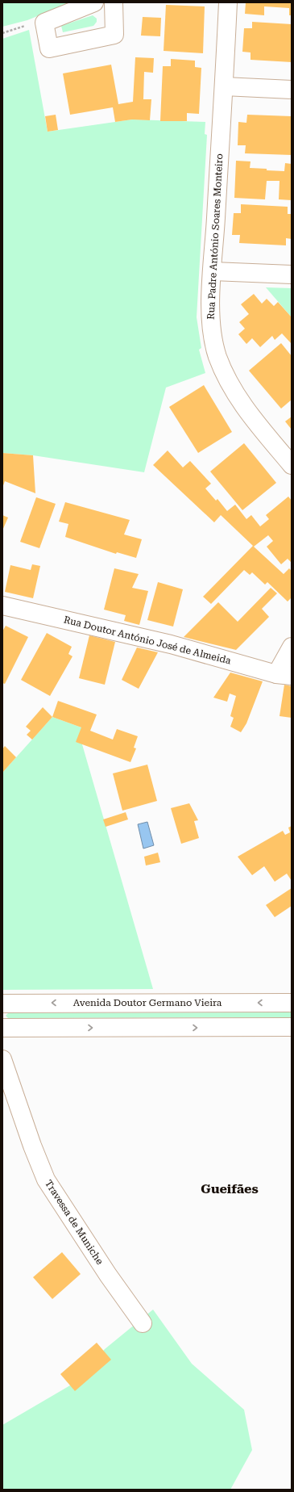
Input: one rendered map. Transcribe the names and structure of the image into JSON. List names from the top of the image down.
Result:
{
  "streets": {
    "street": [
      "Rua Padre António Soares Monteiro",
      "Rua Doutor António José de Almeida",
      "Avenida Doutor Germano Vieira",
      "Travessa de Muniche"
    ]
  },
  "districts": ["Gueifães"]
}
